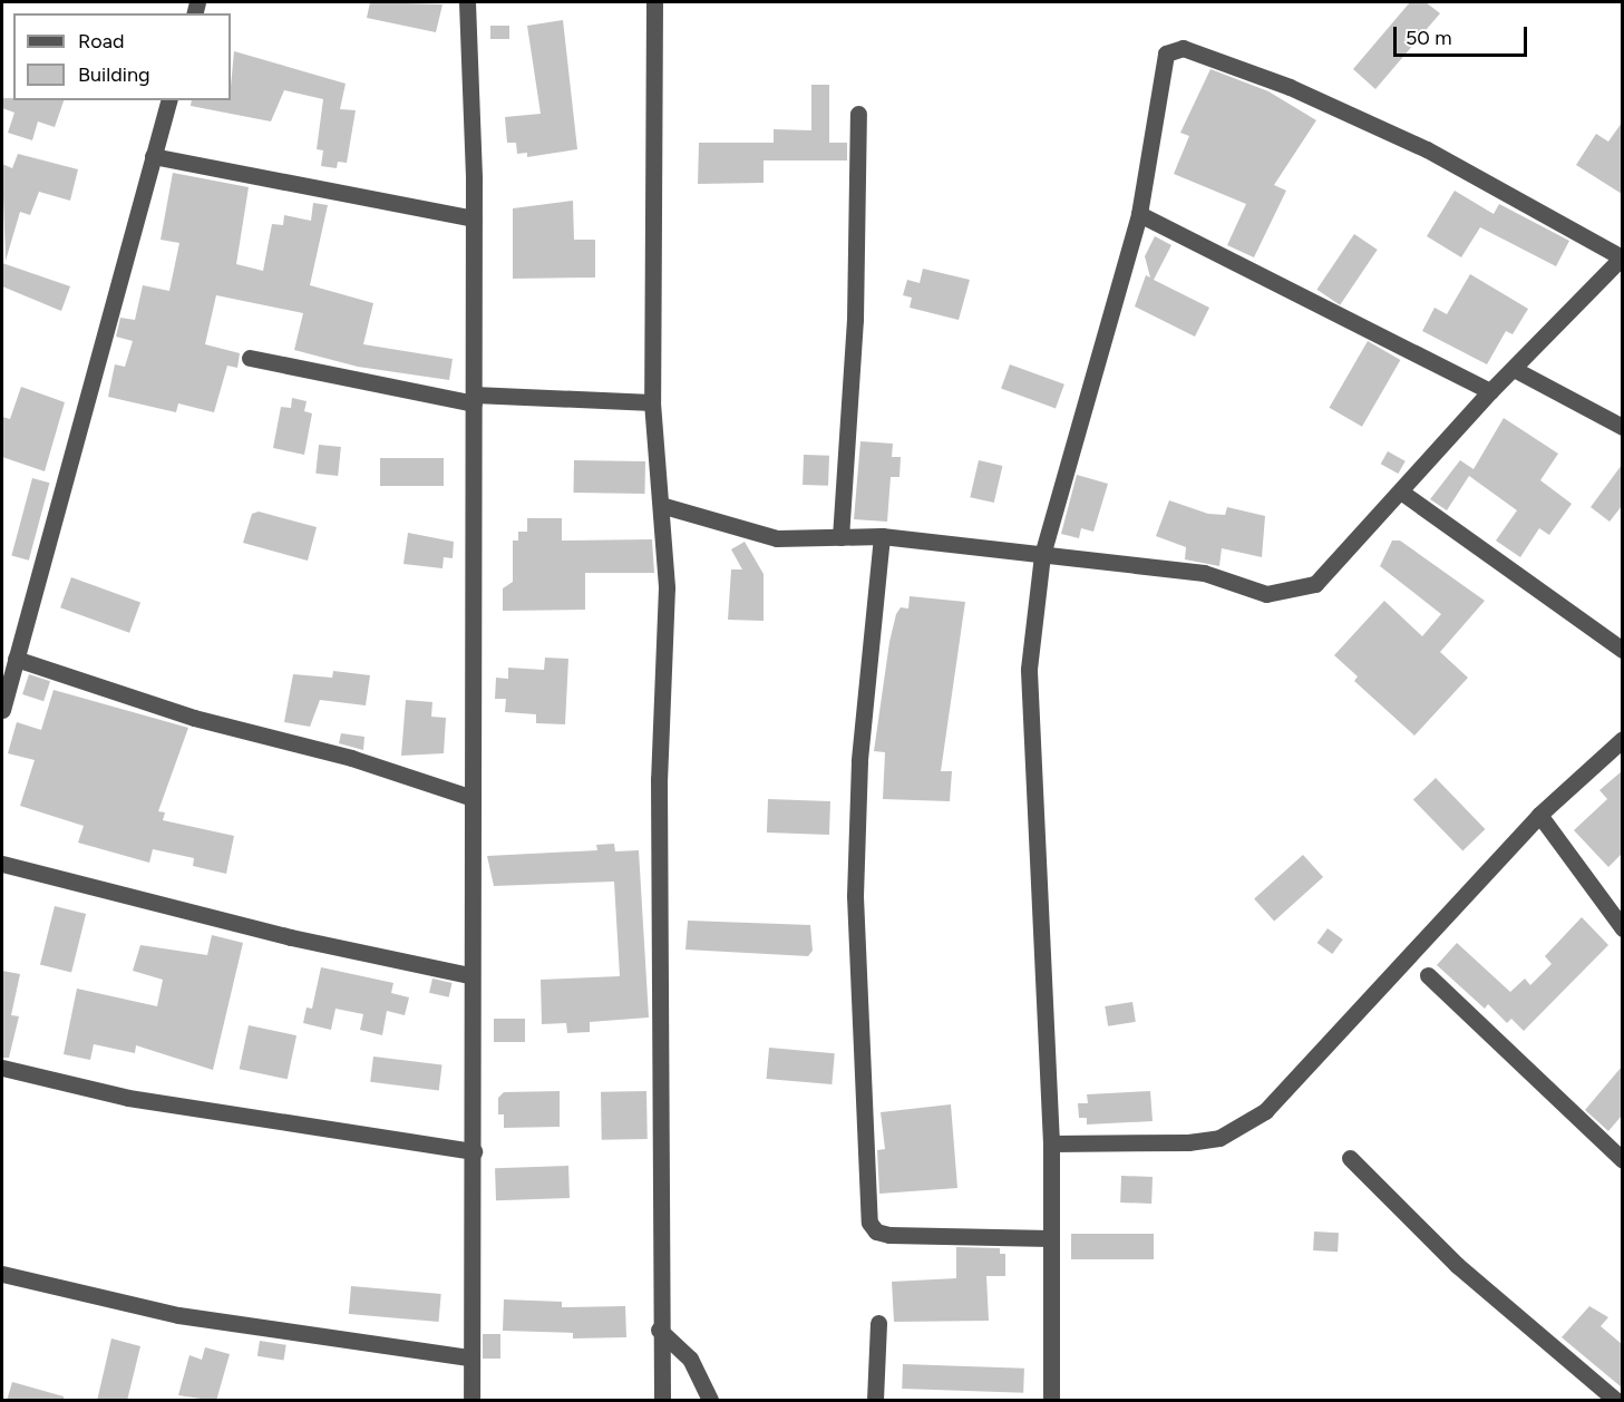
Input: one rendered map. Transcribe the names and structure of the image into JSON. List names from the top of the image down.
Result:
{
  "legend": ["Road", "Building"],
  "scale_bar": "50 m"
}
